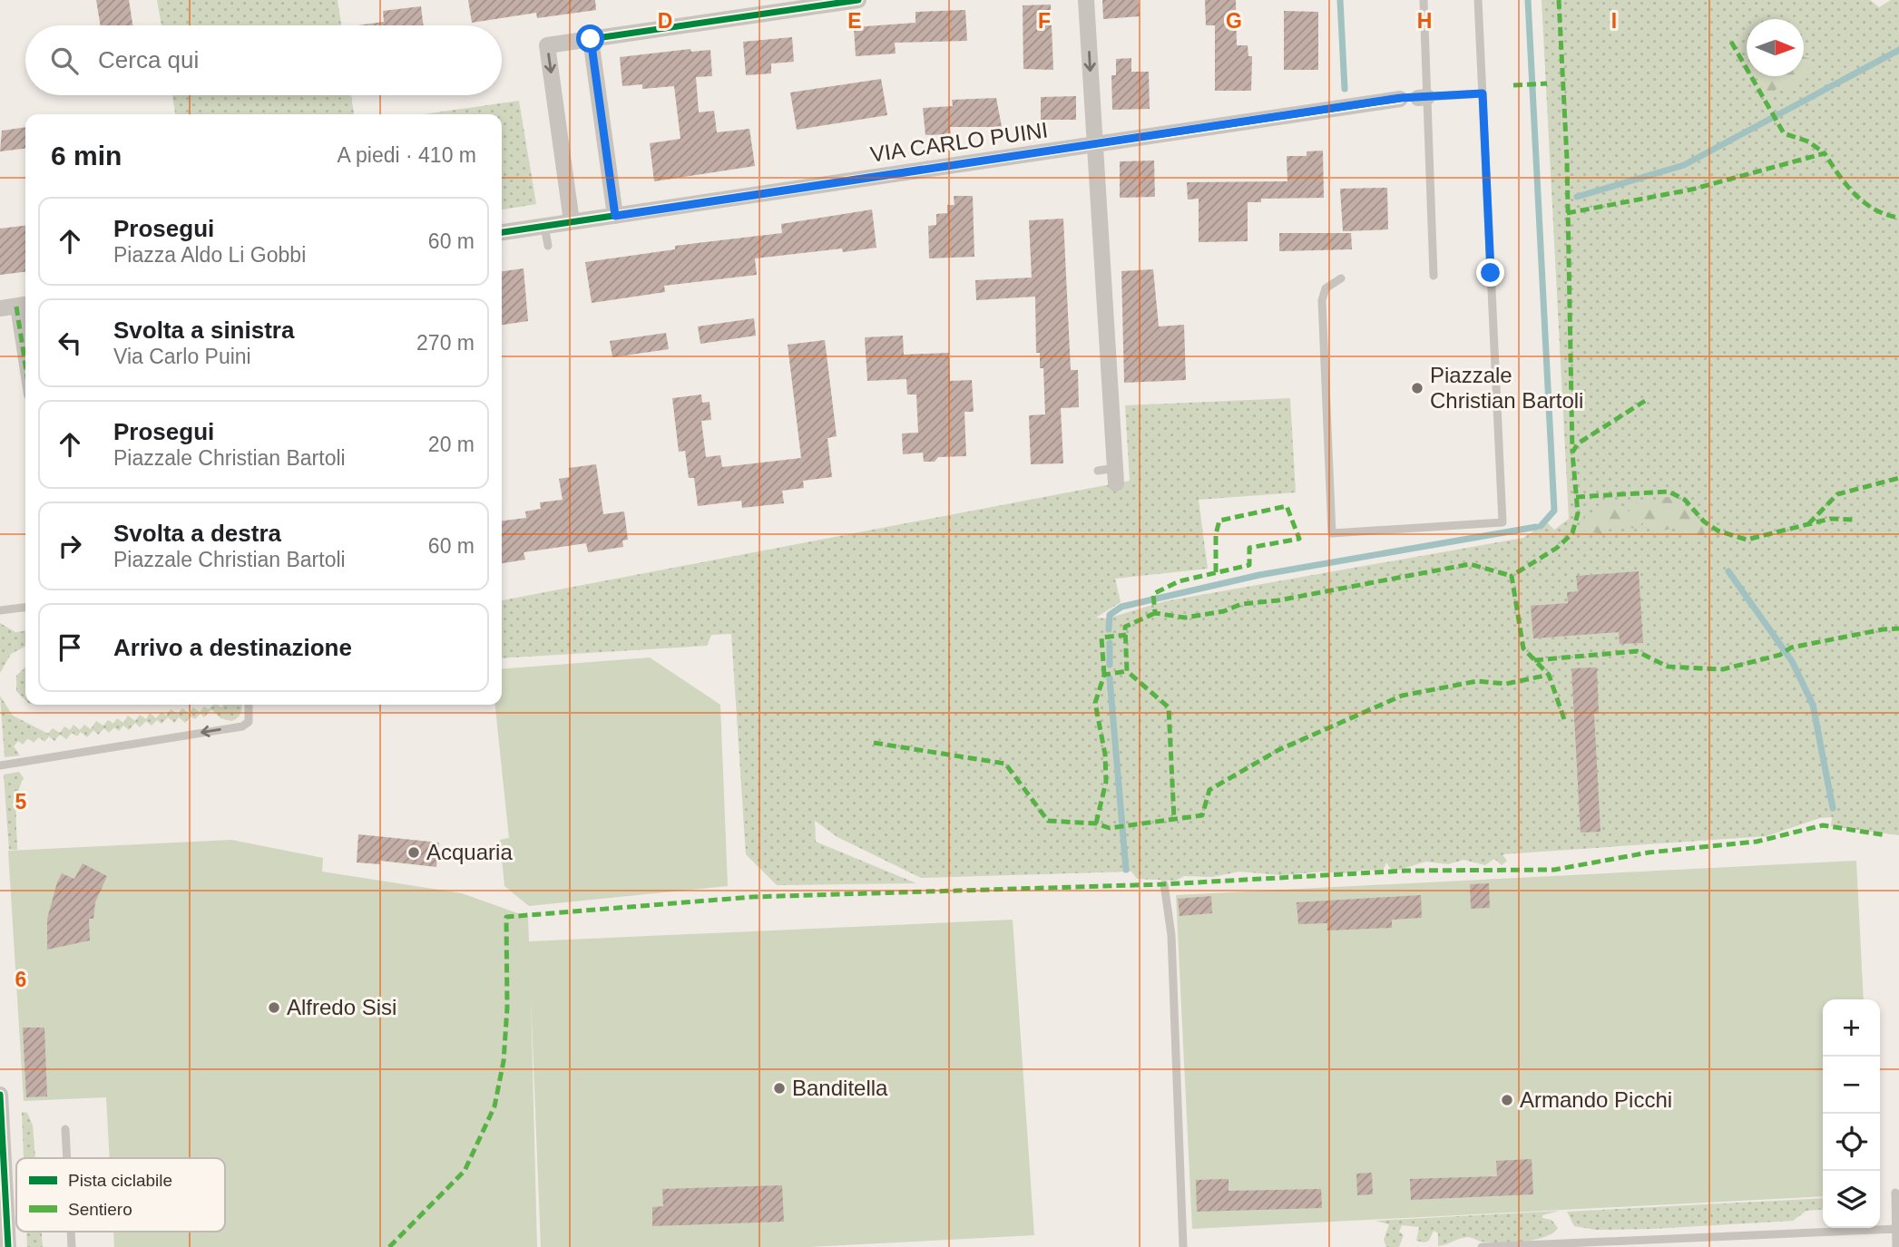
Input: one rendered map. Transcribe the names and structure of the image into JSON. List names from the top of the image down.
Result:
{
  "streets": {
    "street": ["VIA CARLO PUINI"]
  },
  "places": [
    "Piazzale Christian Bartoli",
    "Acquaria",
    "Alfredo Sisi",
    "Banditella",
    "Armando Picchi"
  ],
  "legend": ["Pista ciclabile", "Sentiero"],
  "north": "right",
  "page": {
    "search": "Cerca qui",
    "heading": ["6 min", "A piedi · 410 m"],
    "list": [
      ["Prosegui", "Piazza Aldo Li Gobbi", "60 m"],
      ["Svolta a sinistra", "Via Carlo Puini", "270 m"],
      ["Prosegui", "Piazzale Christian Bartoli", "20 m"],
      ["Svolta a destra", "Piazzale Christian Bartoli", "60 m"],
      "Arrivo a destinazione"
    ],
    "map_buttons": ["+", "−"]
  },
  "grid": {
    "columns": [
      "D",
      "E",
      "F",
      "G",
      "H",
      "I"
    ],
    "rows": ["5", "6"]
  }
}
